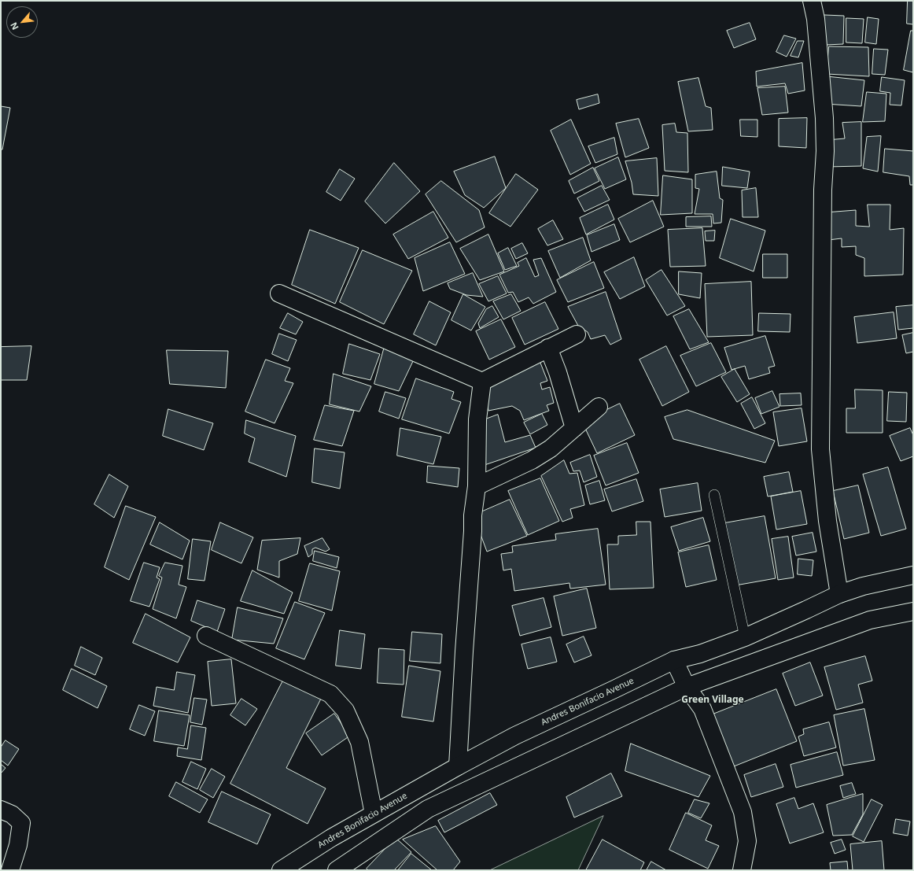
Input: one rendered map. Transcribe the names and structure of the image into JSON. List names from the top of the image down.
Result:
{
  "streets": {
    "main road": ["Andres Bonifacio Avenue"]
  },
  "districts": ["Green Village"],
  "north": "bottom left"
}
